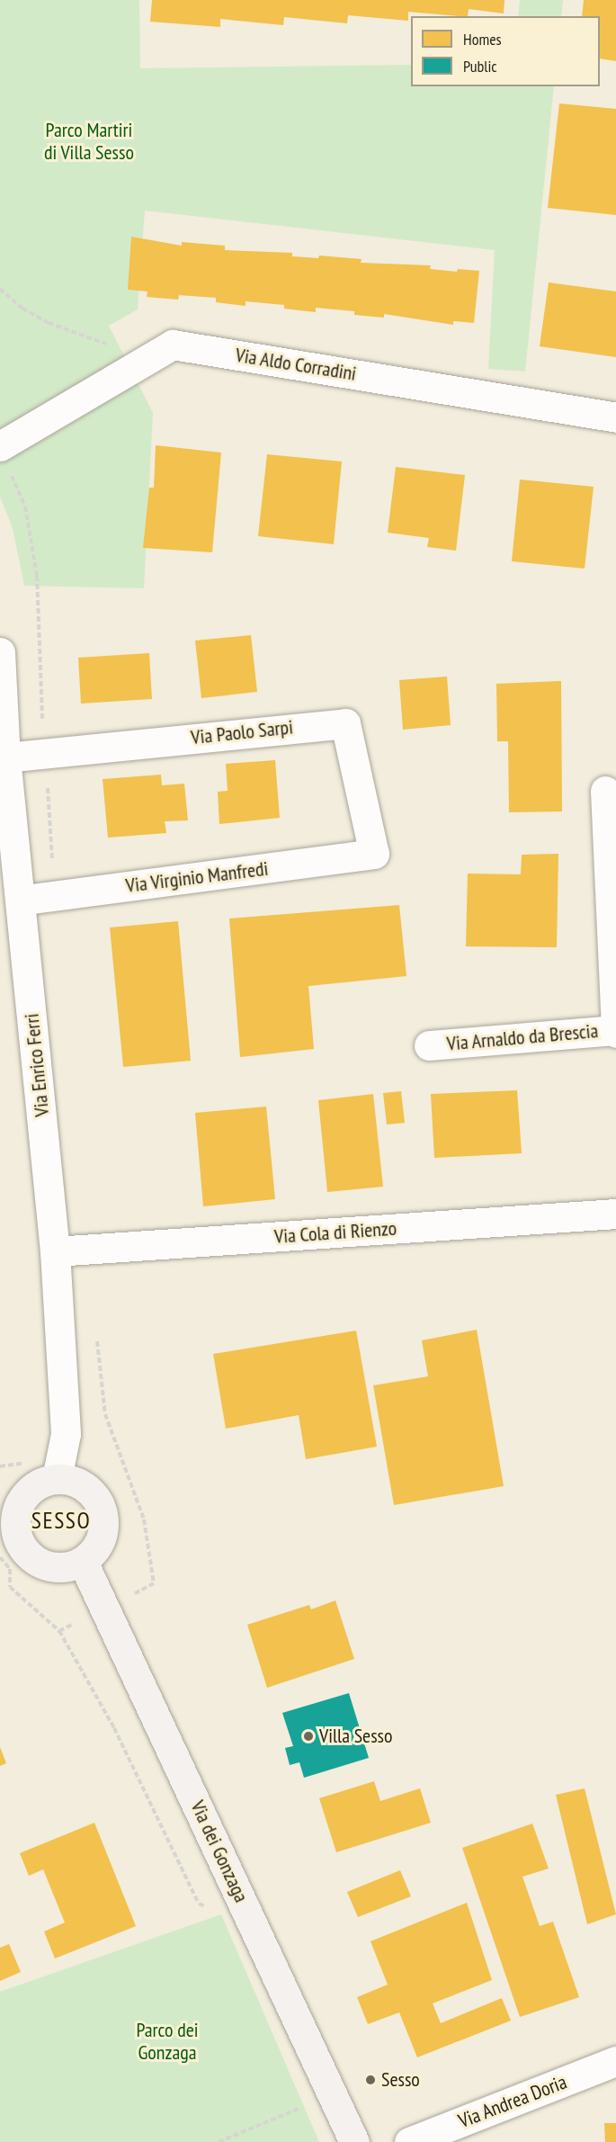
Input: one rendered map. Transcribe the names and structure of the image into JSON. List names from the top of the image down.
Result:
{
  "streets": {
    "main road": ["Via dei Gonzaga"],
    "street": [
      "Via Aldo Corradini",
      "Via Paolo Sarpi",
      "Via Virginio Manfredi",
      "Via Arnaldo da Brescia",
      "Via Enrico Ferri",
      "Via Cola di Rienzo",
      "Via Andrea Doria"
    ]
  },
  "crossings": [
    ["Via Paolo Sarpi", "Via Virginio Manfredi"],
    ["Via Paolo Sarpi", "Via Enrico Ferri"],
    ["Via Virginio Manfredi", "Via Enrico Ferri"],
    ["Via Enrico Ferri", "Via Cola di Rienzo"],
    ["Via Enrico Ferri", "Via dei Gonzaga"]
  ],
  "districts": ["SESSO"],
  "parks": ["Parco Martiri di Villa Sesso", "Parco dei Gonzaga"],
  "places": ["Villa Sesso", "Sesso"],
  "legend": ["Homes", "Public"]
}
